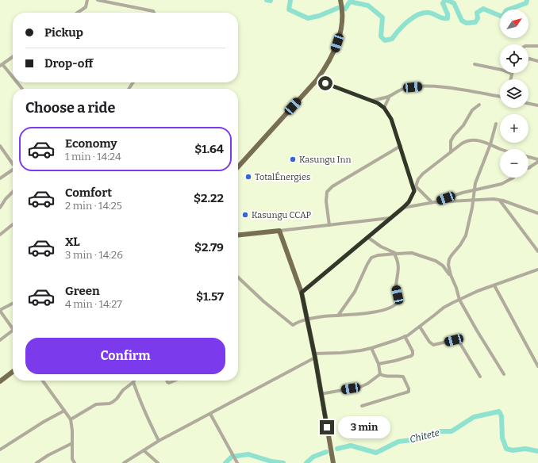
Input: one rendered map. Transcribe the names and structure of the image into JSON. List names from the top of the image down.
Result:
{
  "water": ["Chitete"],
  "places": ["Kasungu Inn", "TotalÉnergies", "Kasungu CCAP"],
  "north": "top right",
  "page": {
    "map_buttons": ["+", "−"],
    "banner": ["Pickup", "Drop-off"],
    "heading": "Choose a ride",
    "list": [
      {
        "name": "Economy",
        "note": "1 min · 14:24",
        "value": "$1.64"
      },
      {
        "name": "Comfort",
        "note": "2 min · 14:25",
        "value": "$2.22"
      },
      {
        "name": "XL",
        "note": "3 min · 14:26",
        "value": "$2.79"
      },
      {
        "name": "Green",
        "note": "4 min · 14:27",
        "value": "$1.57"
      }
    ],
    "buttons": "Confirm",
    "bubble": "3 min"
  }
}
